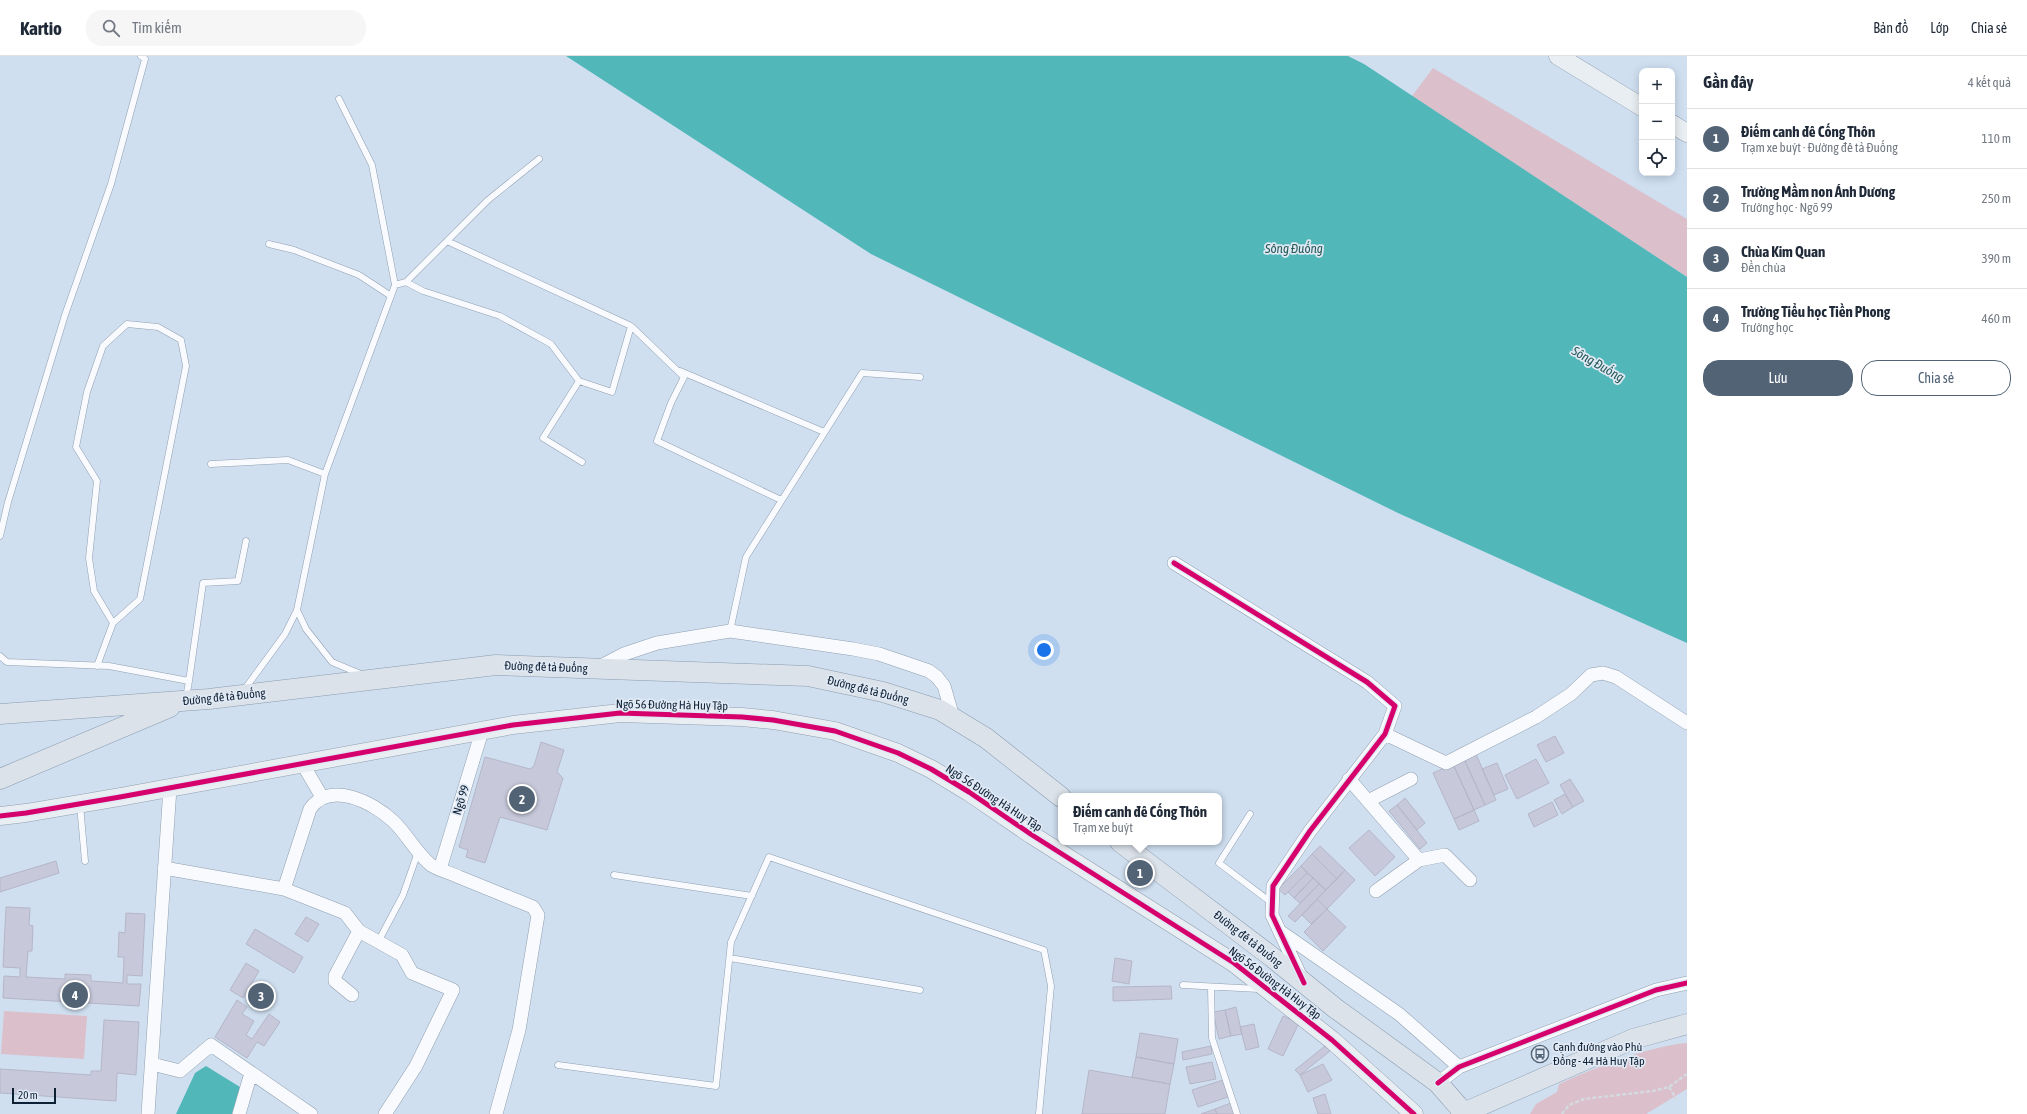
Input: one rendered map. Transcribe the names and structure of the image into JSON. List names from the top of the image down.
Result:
{
  "streets": {
    "main road": ["Đường đê tả Đuống"],
    "street": ["Ngõ 56 Đường Hà Huy Tập", "Ngõ 99"]
  },
  "crossings": [
    ["Ngõ 56 Đường Hà Huy Tập", "Ngõ 99"]
  ],
  "water": ["Sông Đuống"],
  "places": {
    "bus stop": ["Cạnh đường vào Phù Đổng - 44 Hà Huy Tập"]
  },
  "scale_bar": "20 m",
  "page": {
    "header": "Kartio",
    "search": "Tìm kiếm",
    "nav": ["Bản đồ", "Lớp", "Chia sẻ"],
    "heading": ["Gần đây", "4 kết quả"],
    "map_buttons": ["+", "−"],
    "list": [
      {
        "mark": "1",
        "name": "Điếm canh đê Cống Thôn",
        "note": "Trạm xe buýt · Đường đê tả Đuống",
        "value": "110 m"
      },
      {
        "mark": "2",
        "name": "Trường Mầm non Ánh Dương",
        "note": "Trường học · Ngõ 99",
        "value": "250 m"
      },
      {
        "mark": "3",
        "name": "Chùa Kim Quan",
        "note": "Đền chùa",
        "value": "390 m"
      },
      {
        "mark": "4",
        "name": "Trường Tiểu học Tiền Phong",
        "note": "Trường học",
        "value": "460 m"
      }
    ],
    "buttons": ["Lưu", "Chia sẻ"],
    "pins": [
      "2",
      "1",
      "4",
      "3"
    ],
    "popup": ["Điếm canh đê Cống Thôn", "Trạm xe buýt"],
    "scale": "20 m"
  }
}
